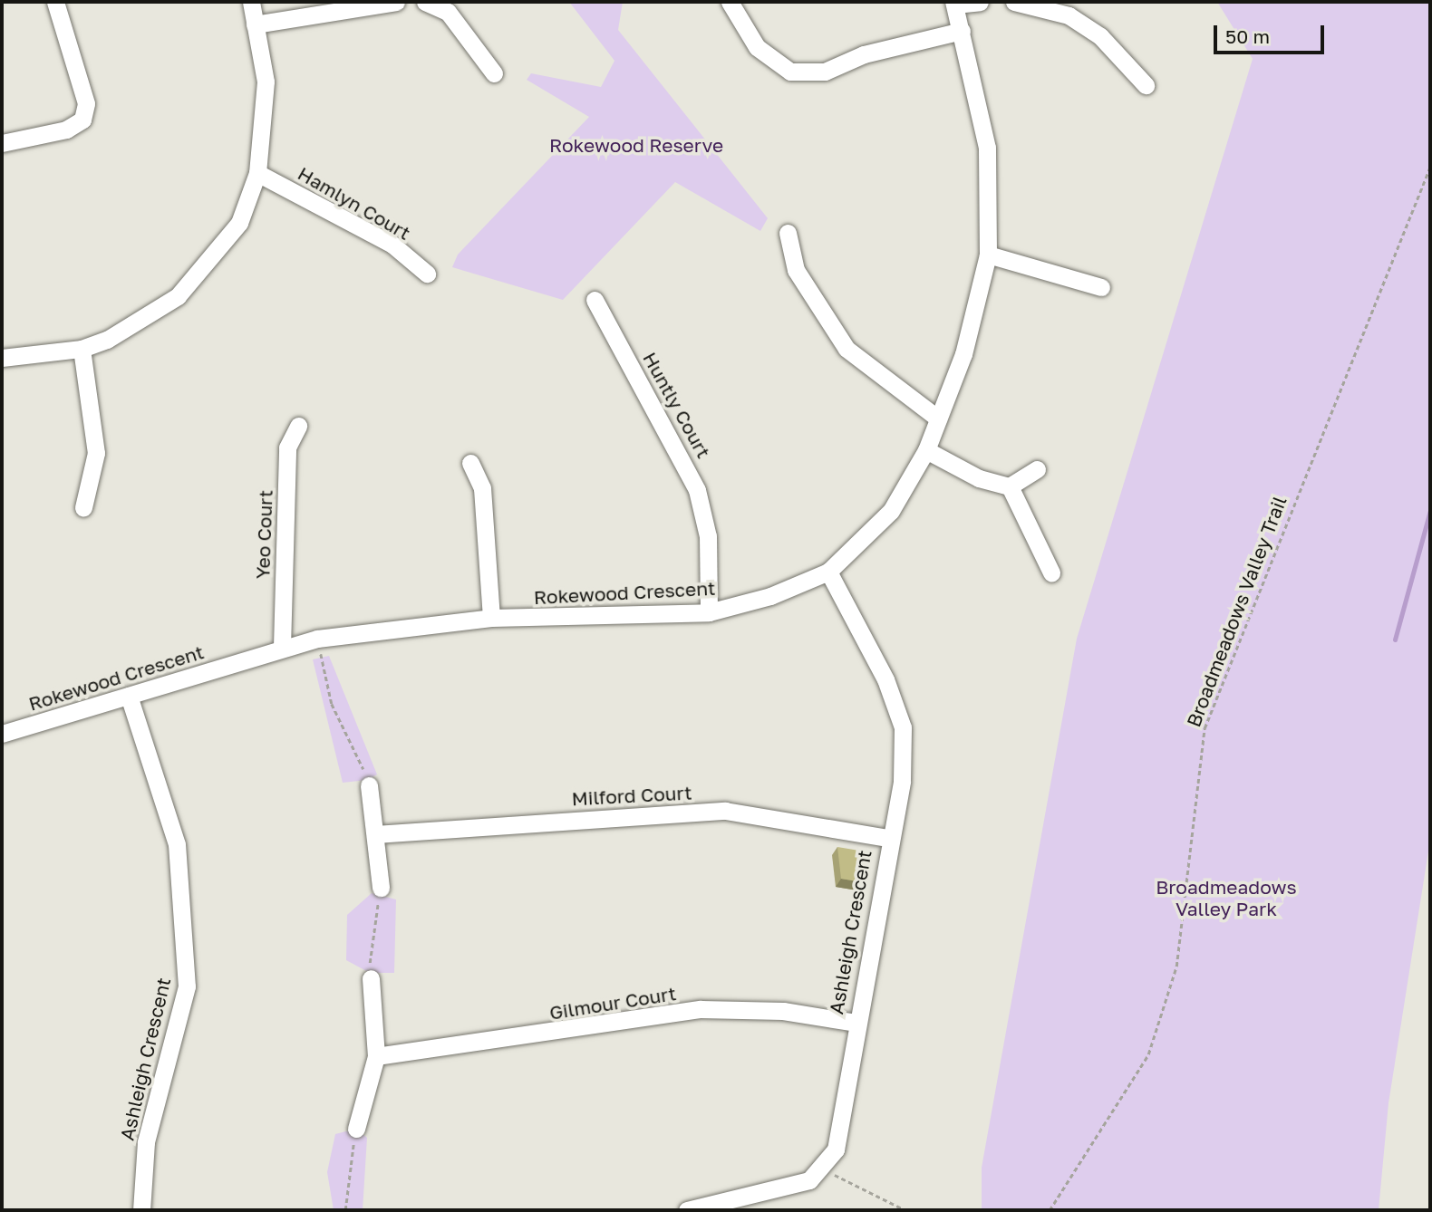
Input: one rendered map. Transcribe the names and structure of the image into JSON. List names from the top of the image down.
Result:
{
  "streets": {
    "street": [
      "Hamlyn Court",
      "Huntly Court",
      "Yeo Court",
      "Rokewood Crescent",
      "Milford Court",
      "Ashleigh Crescent",
      "Gilmour Court"
    ],
    "path": ["Broadmeadows Valley Trail"]
  },
  "crossings": [
    ["Huntly Court", "Rokewood Crescent"],
    ["Yeo Court", "Rokewood Crescent"],
    ["Rokewood Crescent", "Ashleigh Crescent"],
    ["Milford Court", "Ashleigh Crescent"],
    ["Ashleigh Crescent", "Gilmour Court"]
  ],
  "parks": ["Rokewood Reserve", "Broadmeadows Valley Park"],
  "scale_bar": "50 m"
}
